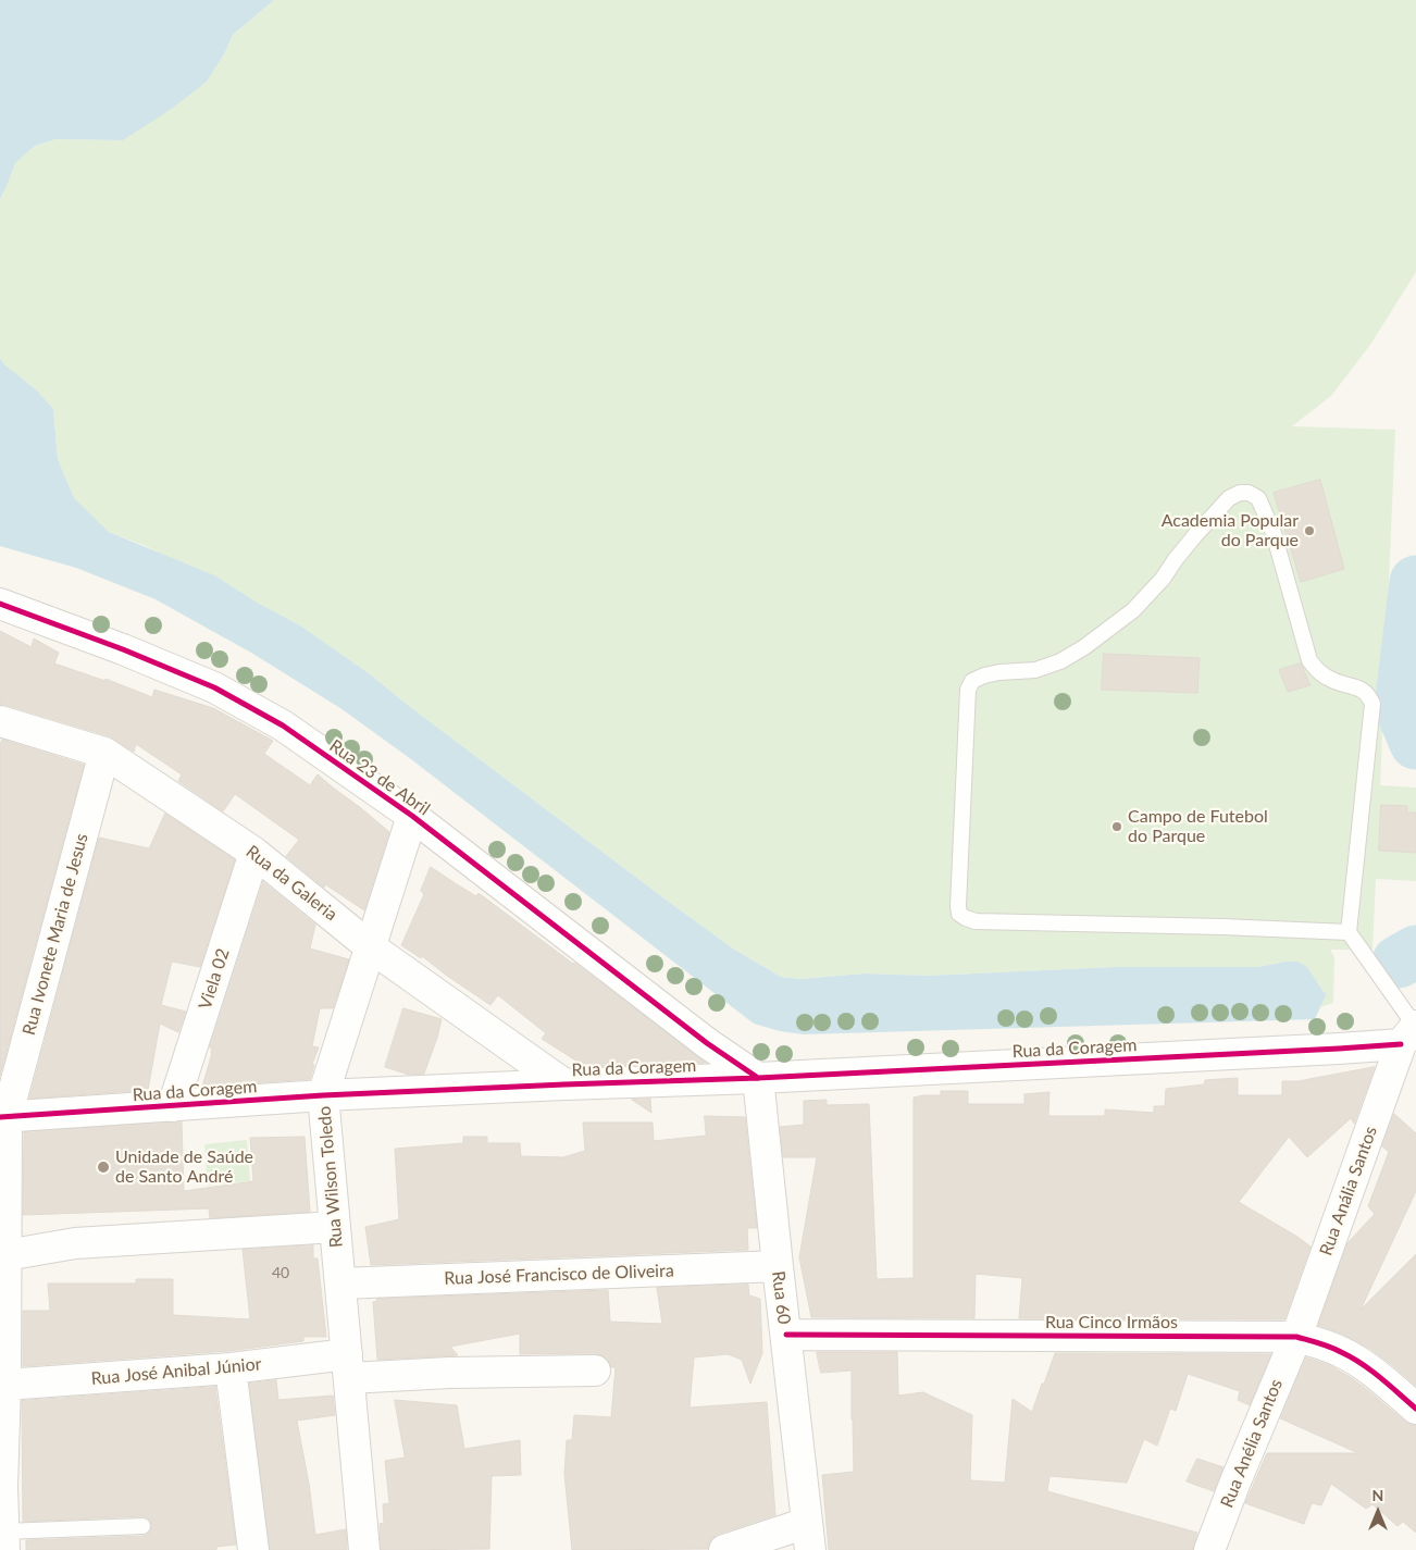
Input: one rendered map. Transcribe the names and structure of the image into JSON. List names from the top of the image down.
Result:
{
  "streets": {
    "street": [
      "Rua 23 de Abril",
      "Rua da Galeria",
      "Rua Ivonete Maria de Jesus",
      "Viela 02",
      "Rua da Coragem",
      "Rua Wilson Toledo",
      "Rua Anália Santos",
      "Rua José Francisco de Oliveira",
      "Rua 60",
      "Rua Cinco Irmãos",
      "Rua José Anibal Júnior",
      "Rua Anélia Santos"
    ]
  },
  "crossings": [
    ["Rua 23 de Abril", "Rua da Coragem"],
    ["Rua 23 de Abril", "Rua Wilson Toledo"],
    ["Rua 23 de Abril", "Rua 60"],
    ["Rua da Galeria", "Rua Ivonete Maria de Jesus"],
    ["Rua da Galeria", "Viela 02"],
    ["Rua da Galeria", "Rua da Coragem"],
    ["Rua da Galeria", "Rua Wilson Toledo"],
    ["Rua Ivonete Maria de Jesus", "Rua da Coragem"],
    ["Rua Ivonete Maria de Jesus", "Rua José Anibal Júnior"],
    ["Viela 02", "Rua da Coragem"],
    ["Rua da Coragem", "Rua Wilson Toledo"],
    ["Rua da Coragem", "Rua Anália Santos"],
    ["Rua da Coragem", "Rua 60"],
    ["Rua Wilson Toledo", "Rua José Francisco de Oliveira"],
    ["Rua Wilson Toledo", "Rua José Anibal Júnior"],
    ["Rua Anália Santos", "Rua Cinco Irmãos"],
    ["Rua Anália Santos", "Rua Anélia Santos"],
    ["Rua José Francisco de Oliveira", "Rua 60"],
    ["Rua 60", "Rua Cinco Irmãos"],
    ["Rua Cinco Irmãos", "Rua Anélia Santos"]
  ],
  "places": ["Academia Popular do Parque", "Campo de Futebol do Parque", "Unidade de Saúde de Santo André"],
  "house_numbers": ["40"],
  "north": "top"
}
